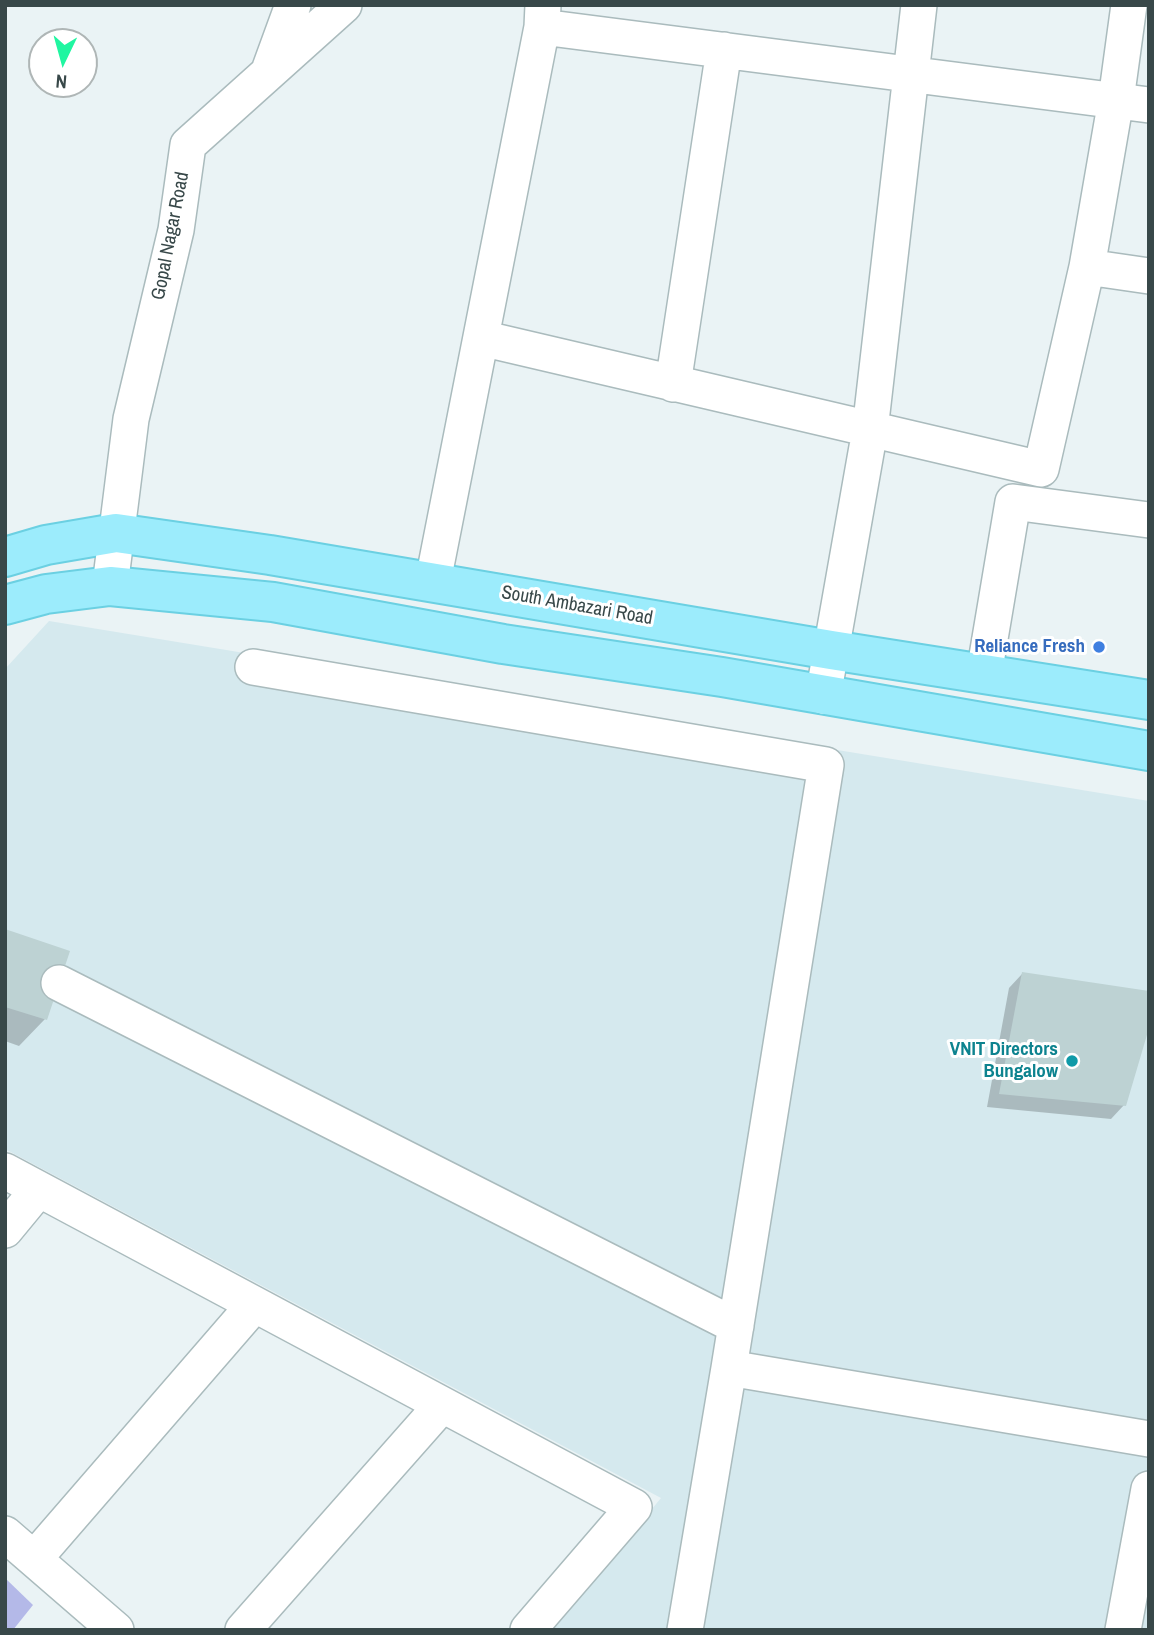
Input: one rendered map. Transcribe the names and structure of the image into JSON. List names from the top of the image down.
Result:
{
  "streets": {
    "main road": ["South Ambazari Road"],
    "street": ["Gopal Nagar Road"]
  },
  "crossings": [
    ["Gopal Nagar Road", "South Ambazari Road"]
  ],
  "places": ["Reliance Fresh", "VNIT Directors Bungalow"],
  "north": "bottom"
}
